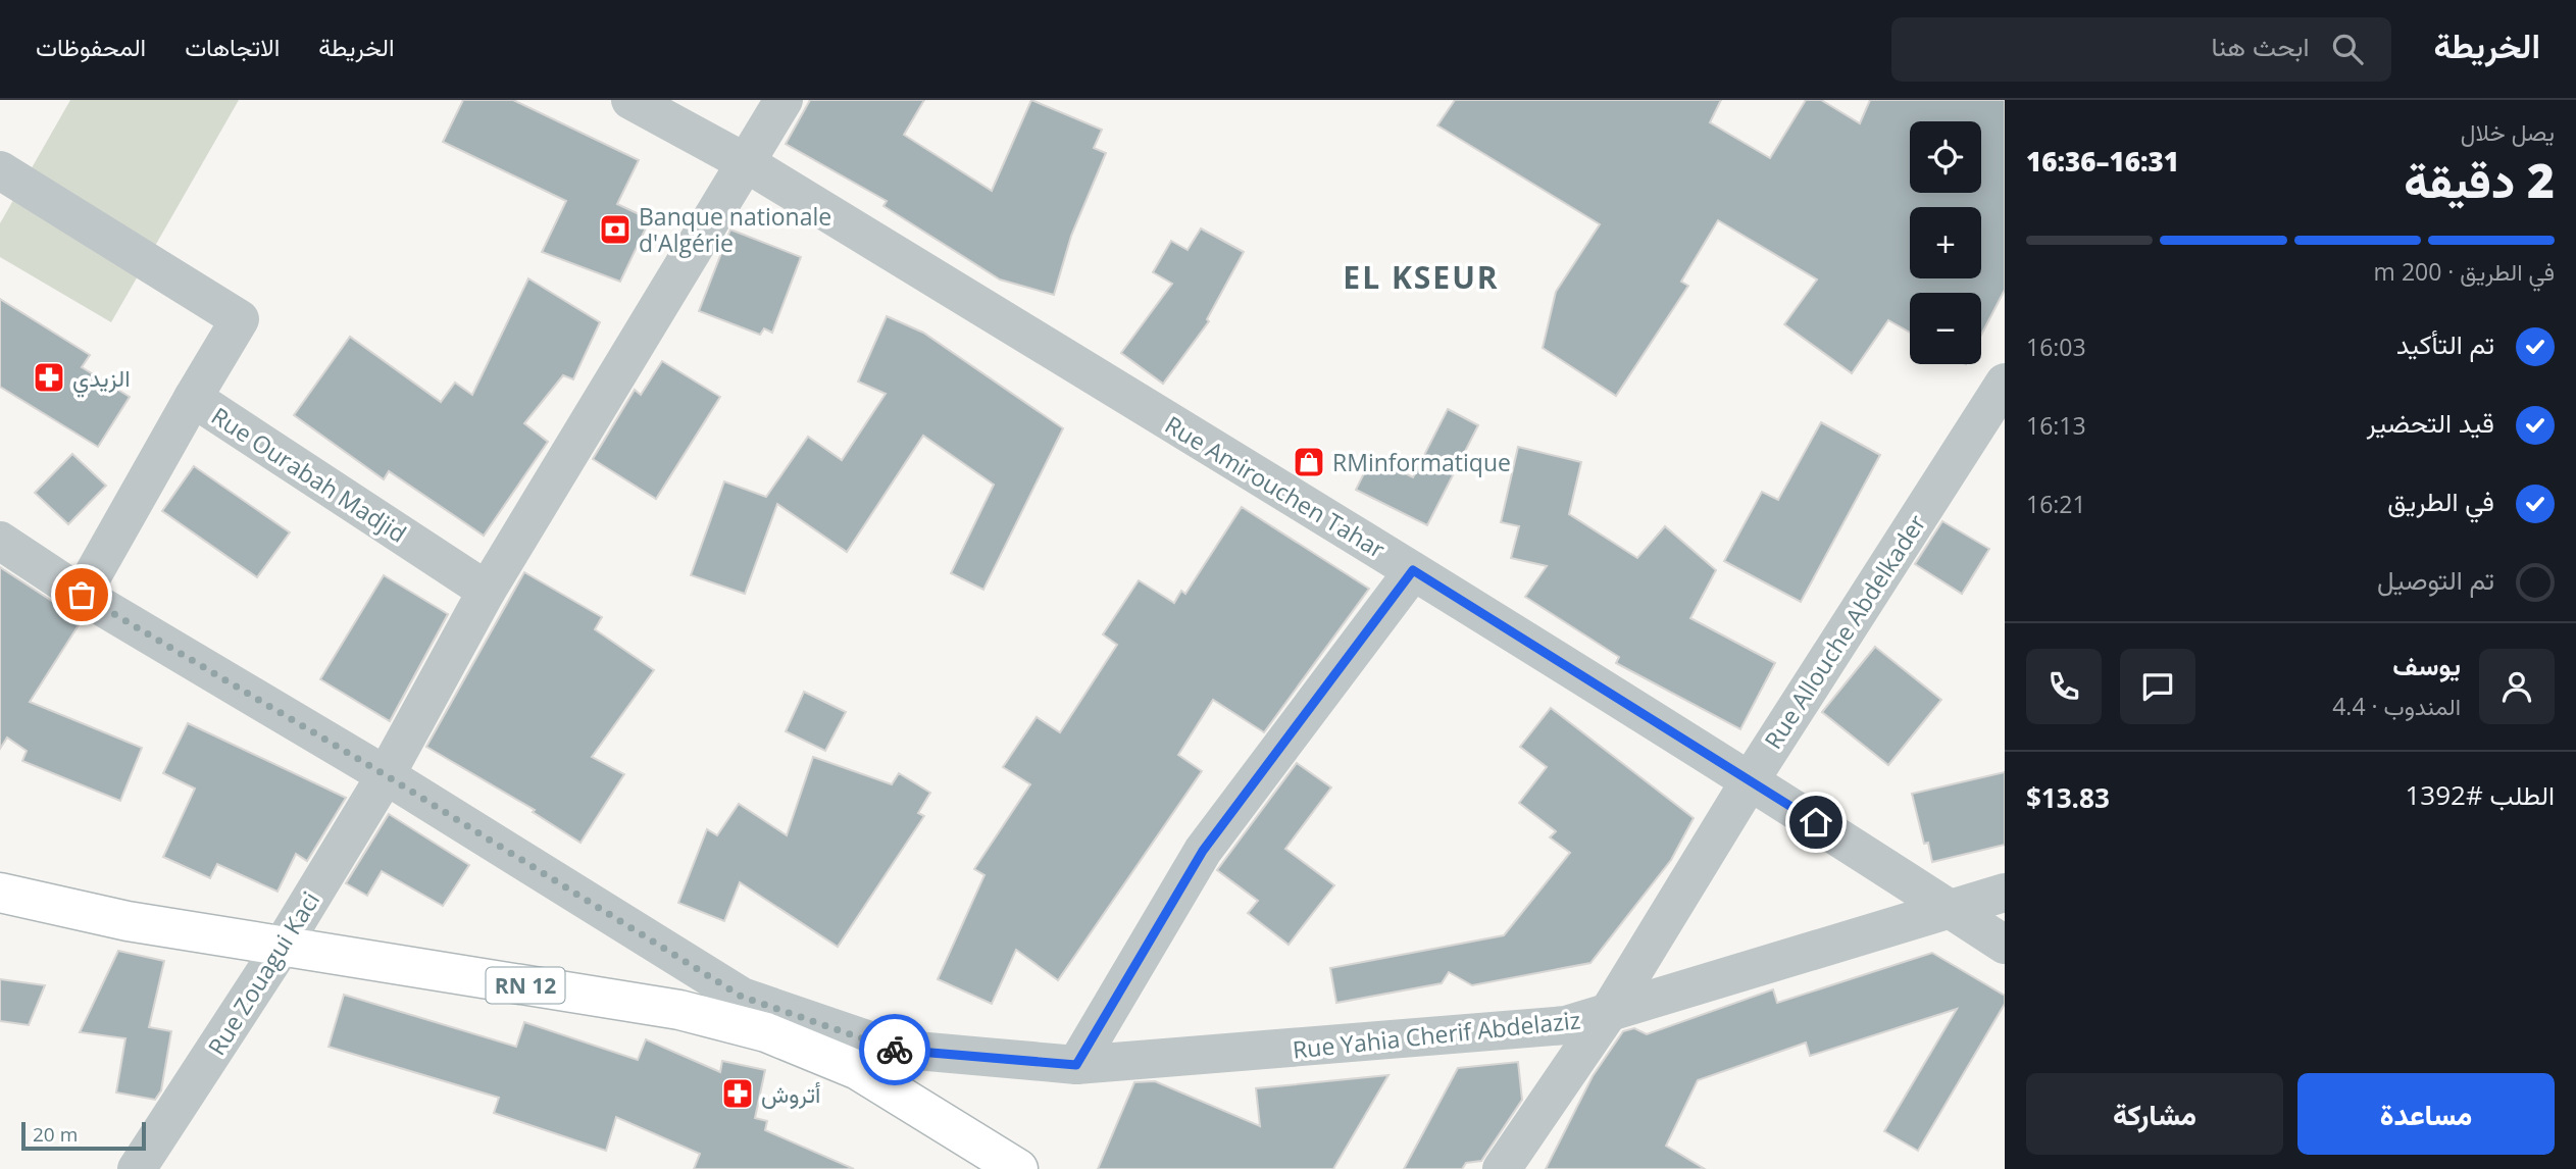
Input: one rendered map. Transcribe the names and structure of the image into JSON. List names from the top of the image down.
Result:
{
  "streets": {
    "main road": ["RN 12"],
    "street": [
      "Rue Ourabah Madjid",
      "Rue Amirouchen Tahar",
      "Rue Allouche Abdelkader",
      "Rue Zouagui Kaci",
      "Rue Yahia Cherif Abdelaziz"
    ]
  },
  "crossings": [
    ["Rue Ourabah Madjid", "Rue Zouagui Kaci"],
    ["Rue Amirouchen Tahar", "Rue Allouche Abdelkader"],
    ["Rue Amirouchen Tahar", "Rue Zouagui Kaci"],
    ["Rue Amirouchen Tahar", "Rue Yahia Cherif Abdelaziz"],
    ["Rue Allouche Abdelkader", "Rue Yahia Cherif Abdelaziz"],
    ["Rue Zouagui Kaci", "RN 12"],
    ["Rue Zouagui Kaci", "Rue Yahia Cherif Abdelaziz"]
  ],
  "districts": ["EL KSEUR"],
  "places": {
    "bank": ["Banque nationale d'Algérie"],
    "pharmacy": ["الزيدي", "أتروش"],
    "shop": ["RMinformatique"]
  },
  "scale_bar": "20 m",
  "page": {
    "header": "الخريطة",
    "search": "ابحث هنا",
    "nav": ["الخريطة", "الاتجاهات", "المحفوظات"],
    "heading": ["2 دقيقة", "يصل خلال", "16:31–16:36"],
    "panel": [
      "يوسف",
      "المندوب · 4.4",
      "الطلب #1392",
      "$13.83"
    ],
    "map_buttons": ["+", "−"],
    "bar": "في الطريق · 200 m",
    "list": [
      ["تم التأكيد", "16:03"],
      ["قيد التحضير", "16:13"],
      ["في الطريق", "16:21"],
      "تم التوصيل"
    ],
    "buttons": ["مساعدة", "مشاركة"],
    "scale": "20 m"
  }
}
